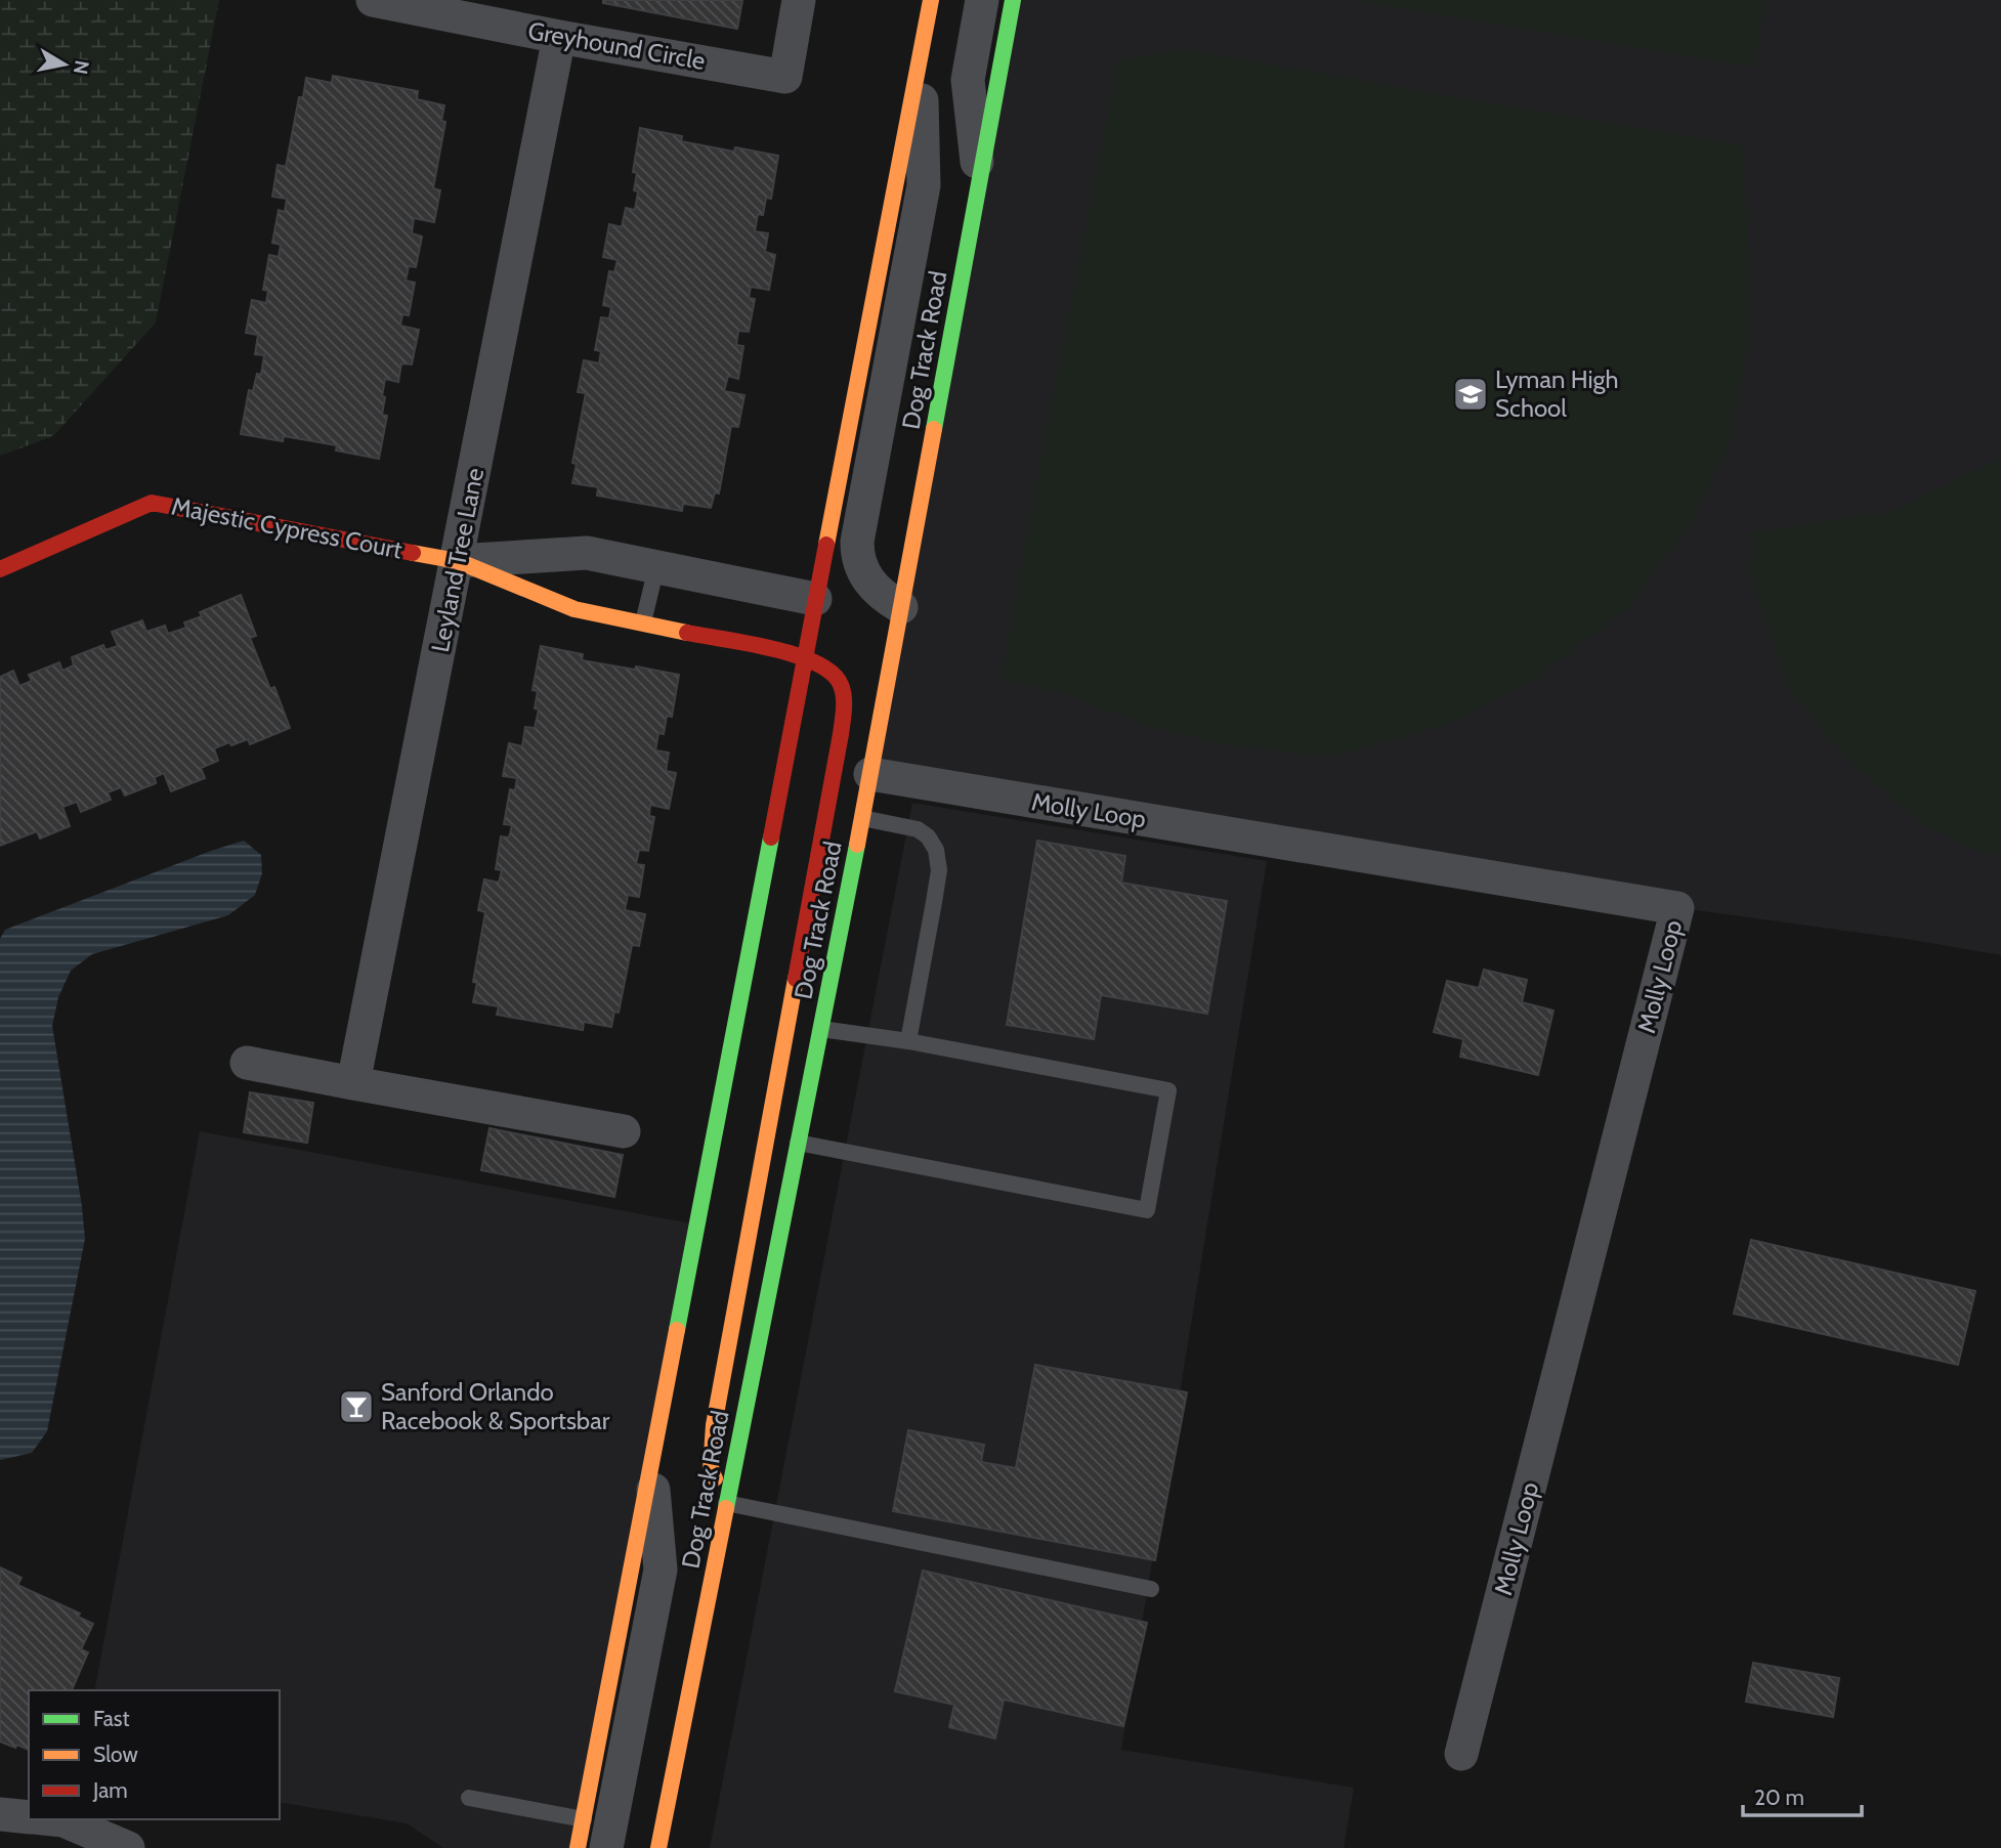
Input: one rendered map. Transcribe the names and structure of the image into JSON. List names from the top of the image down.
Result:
{
  "streets": {
    "main road": ["Dog Track Road", "Majestic Cypress Court"],
    "street": ["Greyhound Circle", "Leyland Tree Lane", "Molly Loop"]
  },
  "crossings": [
    ["Greyhound Circle", "Leyland Tree Lane"],
    ["Dog Track Road", "Majestic Cypress Court"],
    ["Dog Track Road", "Molly Loop"],
    ["Majestic Cypress Court", "Leyland Tree Lane"]
  ],
  "places": {
    "school or university": ["Lyman High School"],
    "bar": ["Sanford Orlando Racebook & Sportsbar"]
  },
  "legend": ["Fast", "Slow", "Jam"],
  "scale_bar": "20 m",
  "north": "right"
}
